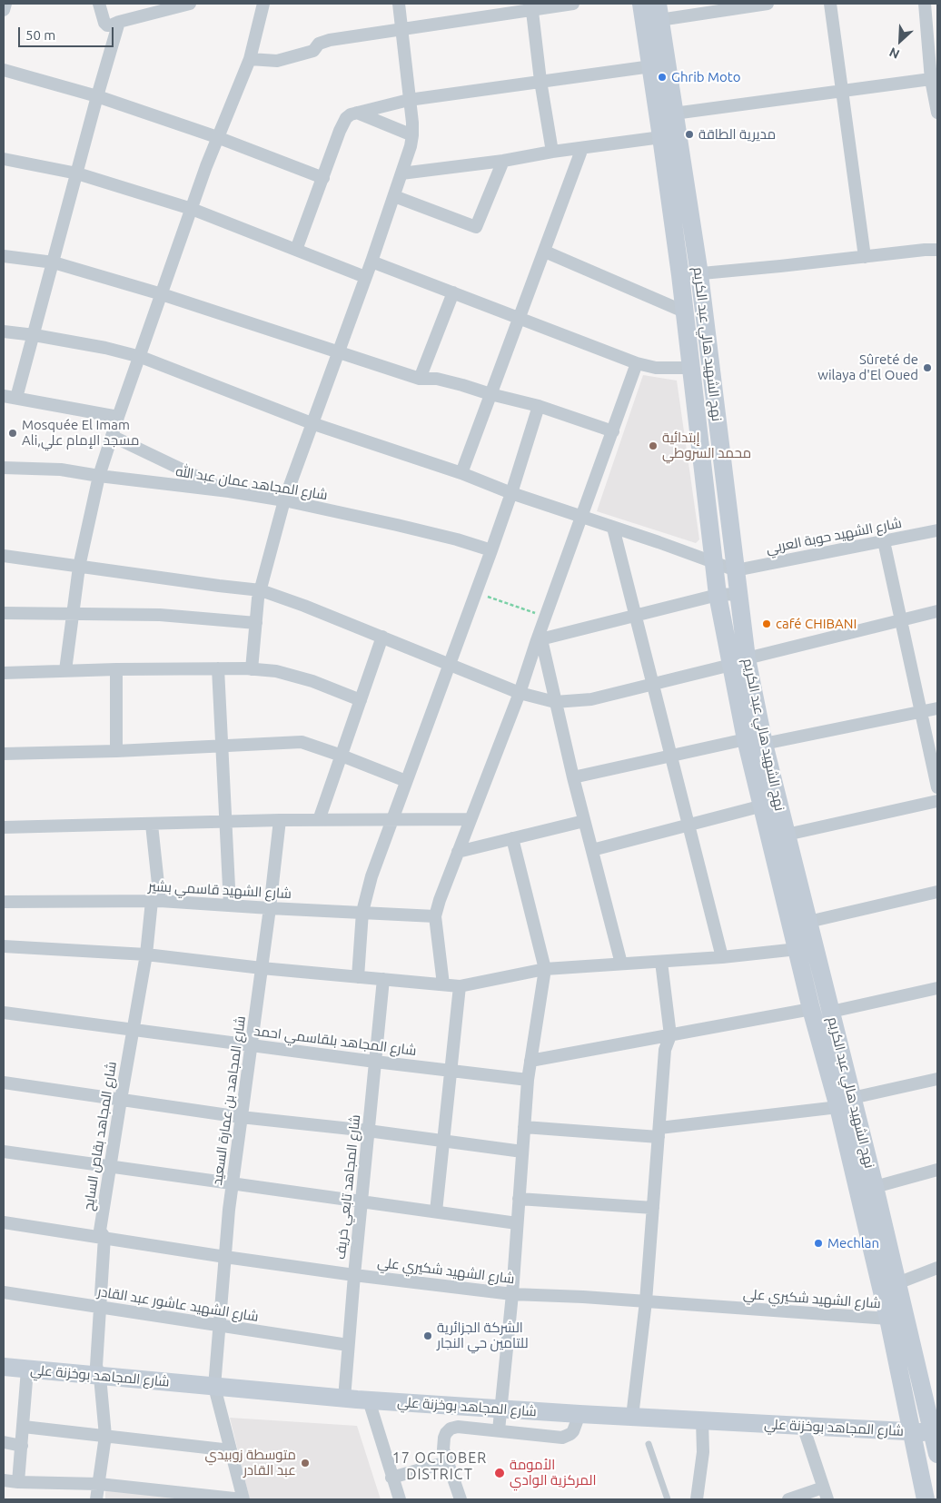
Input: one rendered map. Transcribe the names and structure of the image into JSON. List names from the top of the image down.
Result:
{
  "streets": {
    "main road": ["نهج الشهيد هالي عبد الكريم", "شارع المجاهد بوخزنة علي"],
    "street": [
      "شارع المجاهد عمان عبد الله",
      "شارع الشهيد حوبة العربي",
      "شارع الشهيد قاسمي بشير",
      "شارع المجاهد بلقاسمي احمد",
      "شارع المجاهد بن عمارة السعيد",
      "شارع المجاهد بقاص السايح",
      "شارع المجاهد تابعي خريف",
      "شارع الشهيد شكيري علي",
      "شارع الشهيد عاشور عبد القادر"
    ]
  },
  "crossings": [
    ["نهج الشهيد هالي عبد الكريم", "شارع الشهيد حوبة العربي"],
    ["نهج الشهيد هالي عبد الكريم", "شارع المجاهد بوخزنة علي"],
    ["شارع الشهيد قاسمي بشير", "شارع المجاهد بن عمارة السعيد"],
    ["شارع الشهيد قاسمي بشير", "شارع المجاهد بقاص السايح"],
    ["شارع المجاهد بلقاسمي احمد", "شارع المجاهد بن عمارة السعيد"],
    ["شارع المجاهد بلقاسمي احمد", "شارع المجاهد بقاص السايح"],
    ["شارع المجاهد بلقاسمي احمد", "شارع المجاهد تابعي خريف"],
    ["شارع المجاهد بن عمارة السعيد", "شارع الشهيد شكيري علي"],
    ["شارع المجاهد بن عمارة السعيد", "شارع الشهيد عاشور عبد القادر"],
    ["شارع المجاهد بن عمارة السعيد", "شارع المجاهد بوخزنة علي"],
    ["شارع المجاهد بقاص السايح", "شارع الشهيد شكيري علي"],
    ["شارع المجاهد بقاص السايح", "شارع الشهيد عاشور عبد القادر"],
    ["شارع المجاهد بقاص السايح", "شارع المجاهد بوخزنة علي"],
    ["شارع المجاهد تابعي خريف", "شارع الشهيد شكيري علي"],
    ["شارع المجاهد تابعي خريف", "شارع الشهيد عاشور عبد القادر"],
    ["شارع المجاهد تابعي خريف", "شارع المجاهد بوخزنة علي"]
  ],
  "districts": ["17 OCTOBER DISTRICT"],
  "places": [
    "Ghrib Moto",
    "مديرية الطاقة",
    "Sûreté de wilaya d'El Oued",
    "Mosquée El Imam Ali,مسجد الإمام علي",
    "إبتدائية محمد السروطي",
    "café CHIBANI",
    "Mechlan",
    "الشركة الجزائرية للتامين حي النجار",
    "متوسطة زوبيدي عبد القادر",
    "الأمومة المركزية الوادي"
  ],
  "scale_bar": "50 m",
  "north": "bottom left"
}
